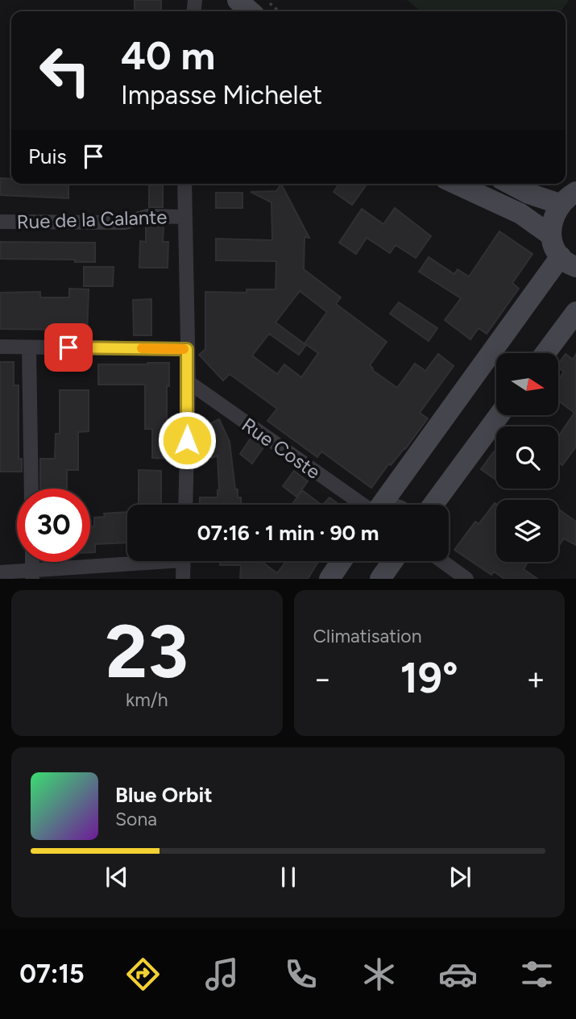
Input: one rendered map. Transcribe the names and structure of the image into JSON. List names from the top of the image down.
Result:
{
  "streets": {
    "street": ["Rue de la Calante", "Rue Coste"]
  },
  "north": "right",
  "page": {
    "turn": ["40 m", "Impasse Michelet"],
    "then": "Puis",
    "limit": "30",
    "trip": "07:16 · 1 min · 90 m",
    "tile": [
      ["23", "km/h"],
      "Climatisation"
    ],
    "heat": ["−", "19°", "+"],
    "song": ["Blue Orbit", "Sona"],
    "tabs": "07:15"
  }
}
